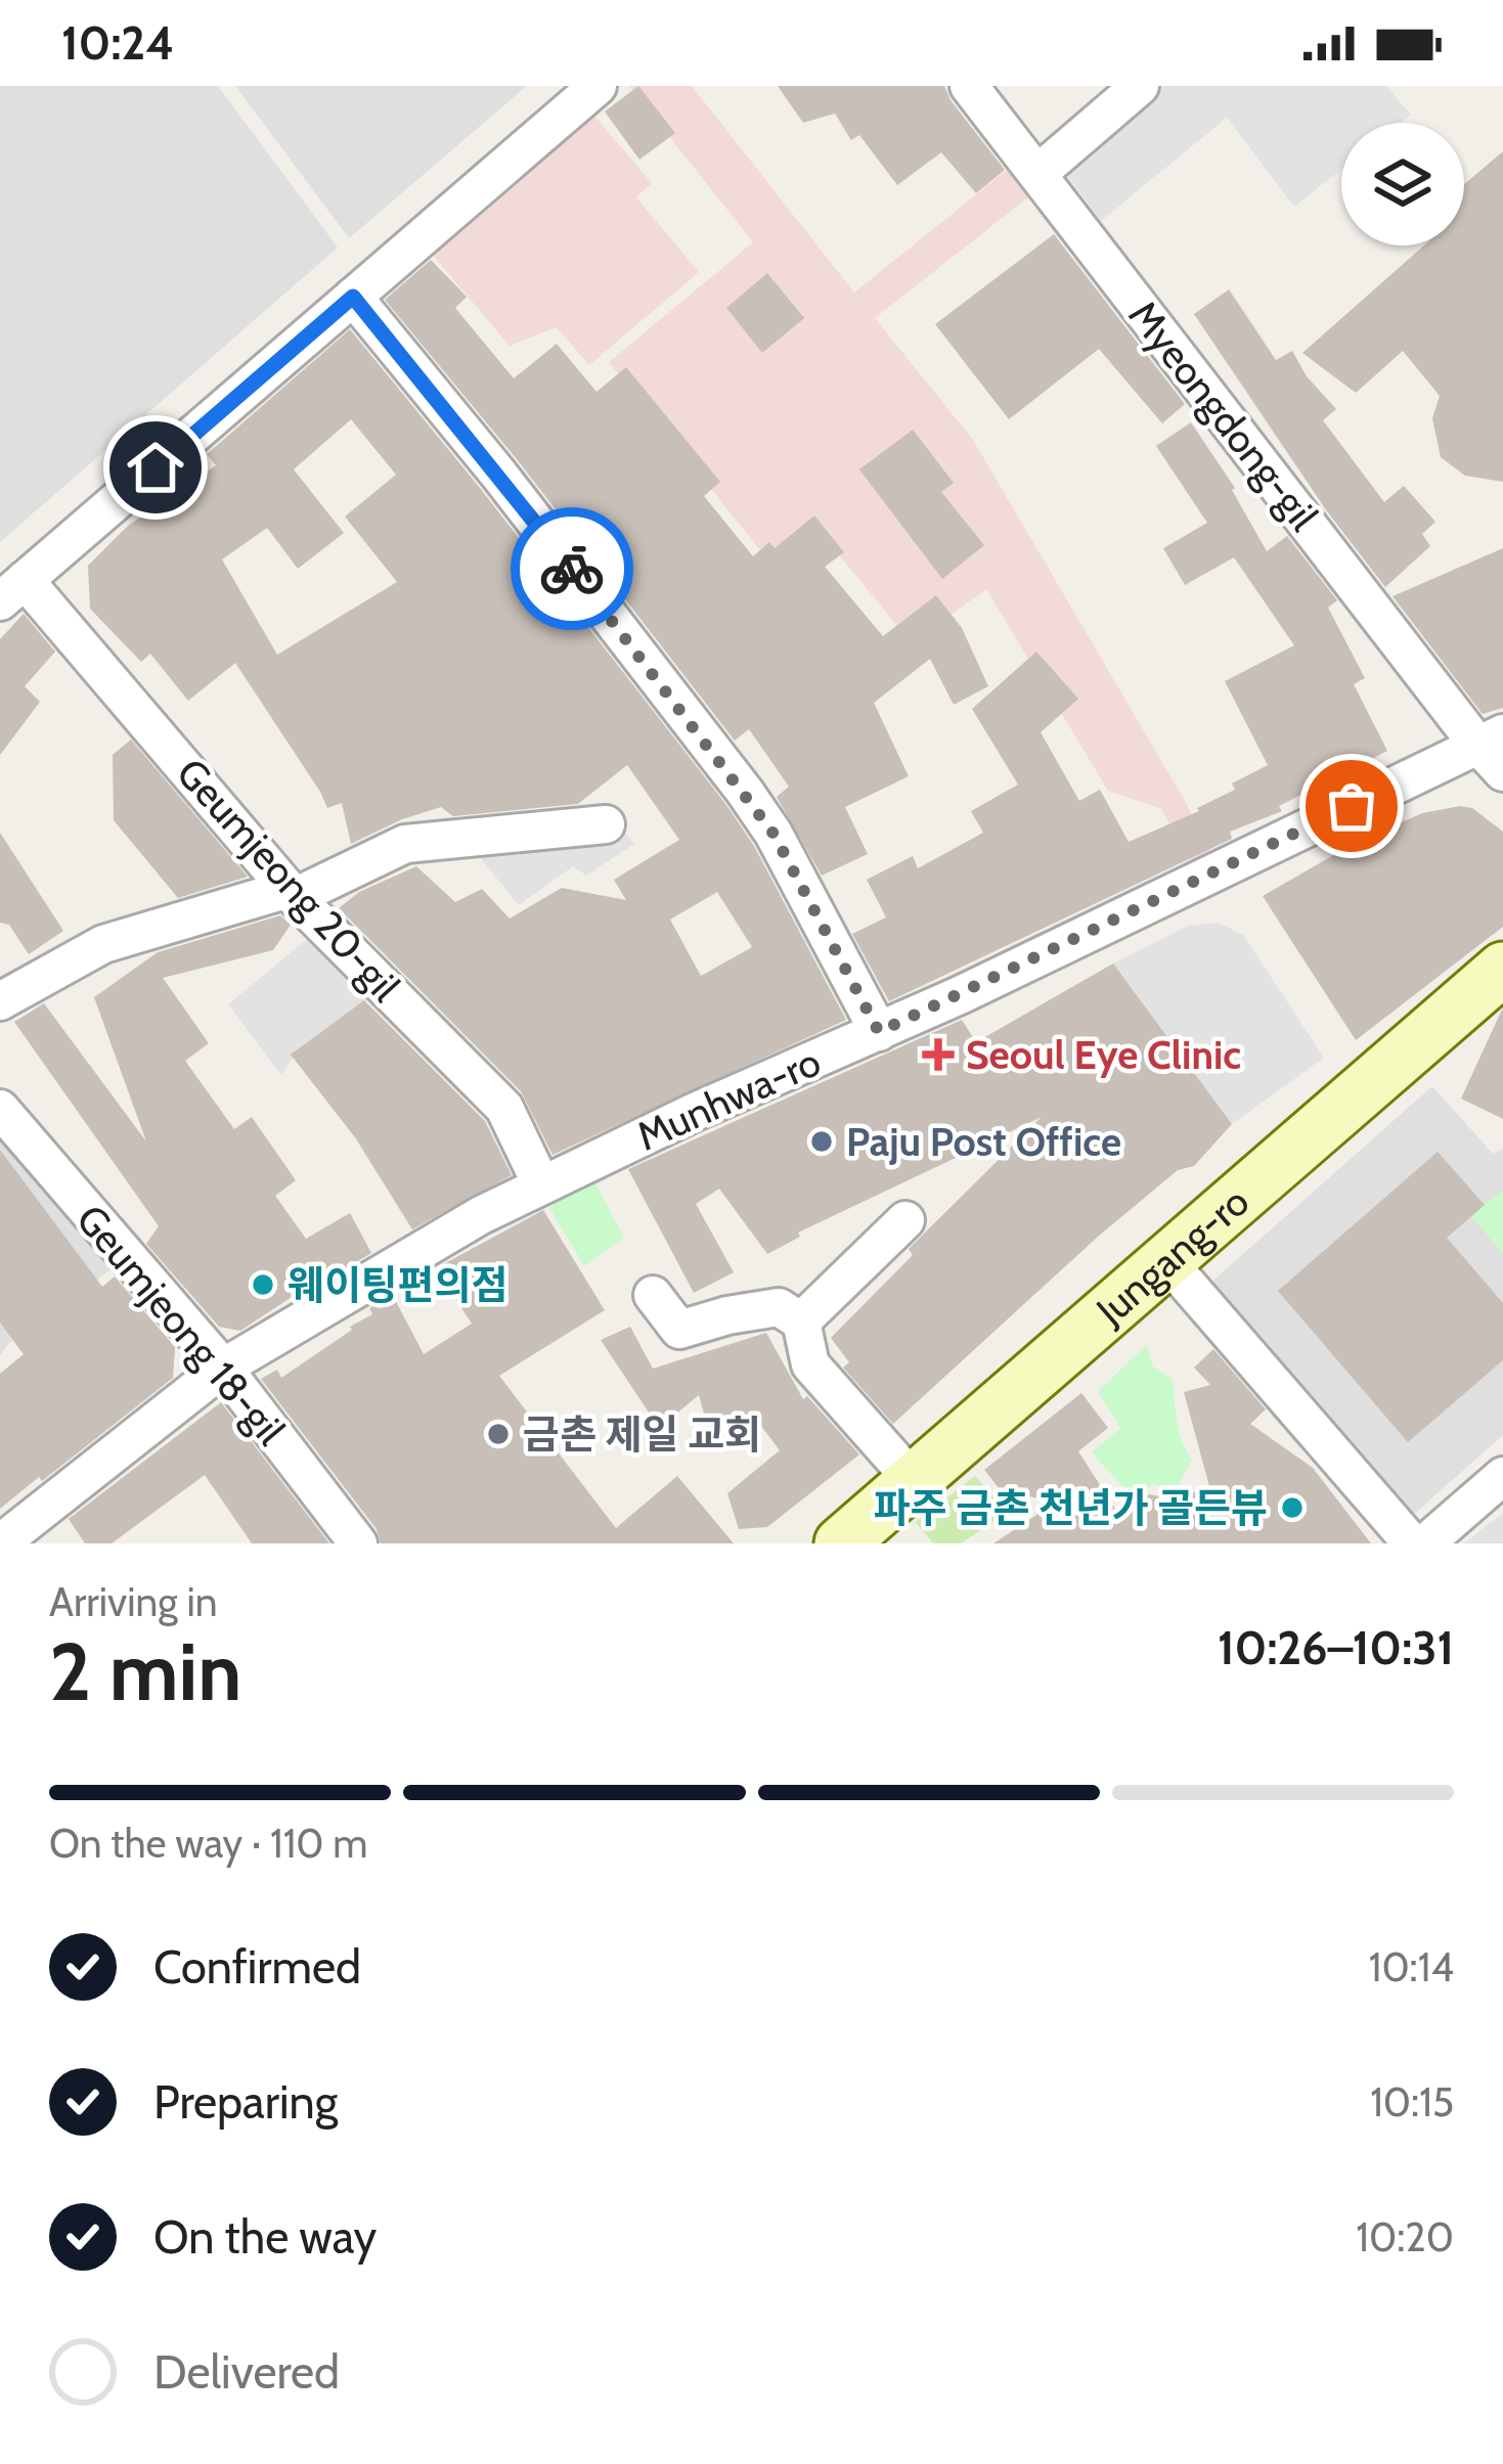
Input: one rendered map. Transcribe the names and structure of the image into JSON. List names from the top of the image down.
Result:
{
  "streets": {
    "main road": ["Jungang-ro"],
    "street": [
      "Myeongdong-gil",
      "Geumjeong 20-gil",
      "Munhwa-ro",
      "Geumjeong 18-gil"
    ]
  },
  "crossings": [
    ["Myeongdong-gil", "Munhwa-ro"],
    ["Geumjeong 20-gil", "Munhwa-ro"],
    ["Munhwa-ro", "Geumjeong 18-gil"]
  ],
  "places": {
    "health": ["Seoul Eye Clinic"],
    "other": [
      "Paju Post Office",
      "웨이팅편의점",
      "금촌 제일 교회",
      "파주 금촌 천년가 골든뷰"
    ]
  },
  "page": {
    "status": "10:24",
    "heading": ["2 min", "Arriving in", "10:26–10:31"],
    "bar": "On the way · 110 m",
    "list": [
      ["Confirmed", "10:14"],
      ["Preparing", "10:15"],
      ["On the way", "10:20"],
      "Delivered"
    ]
  }
}
